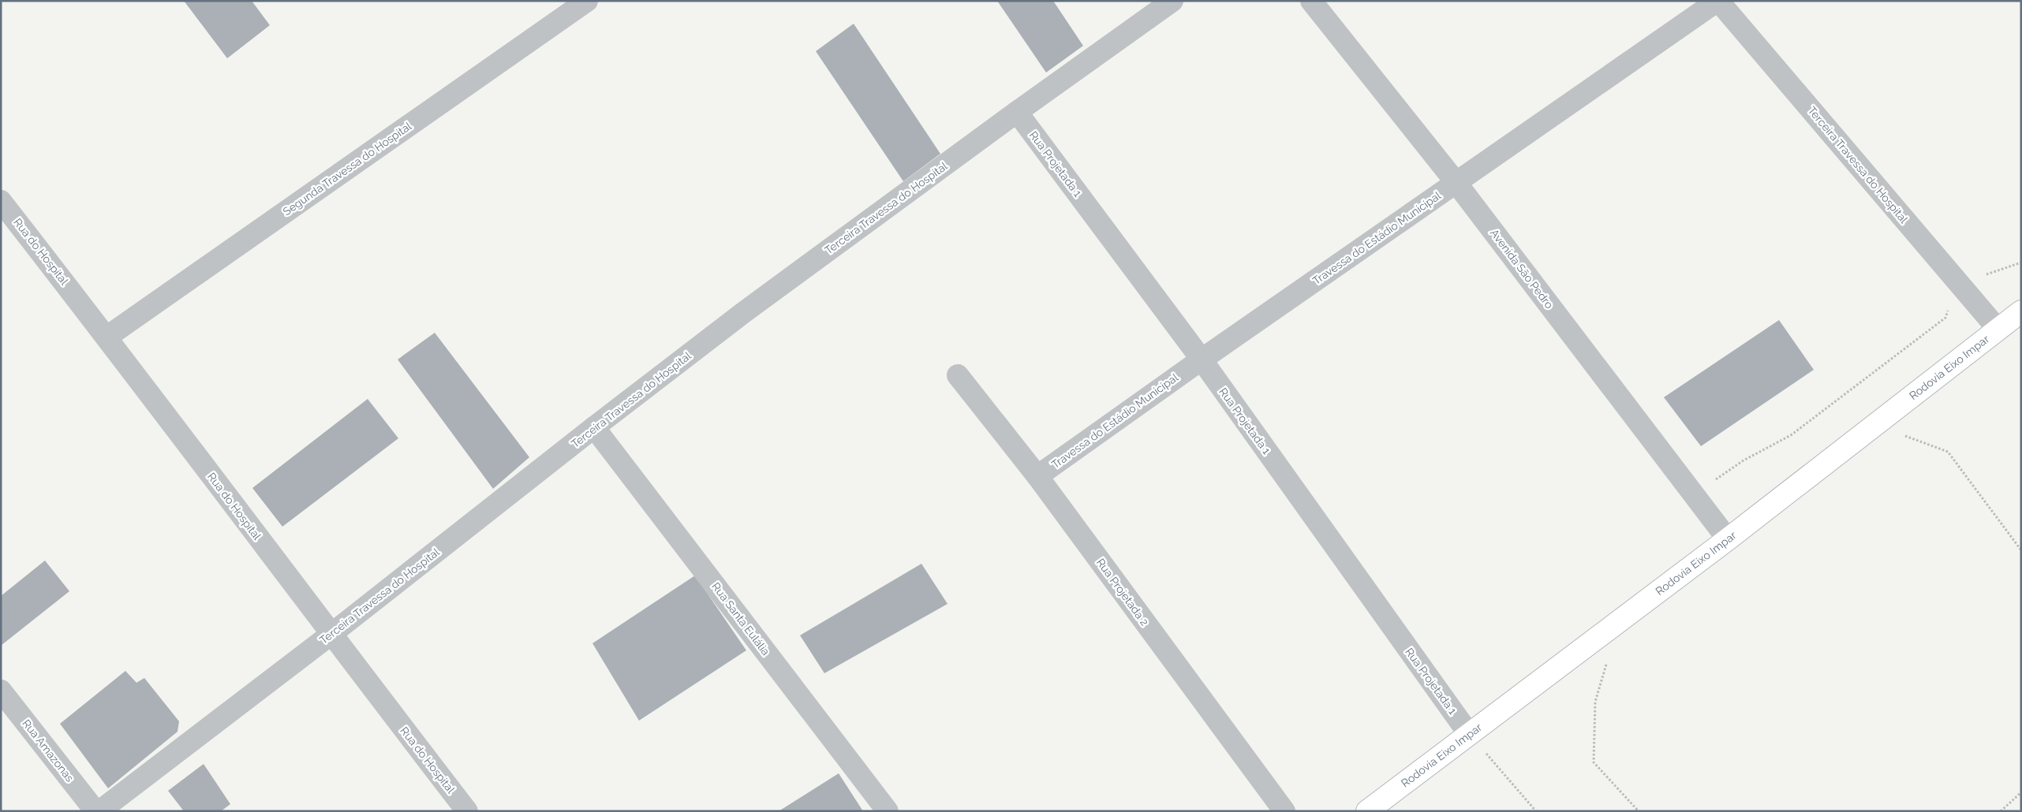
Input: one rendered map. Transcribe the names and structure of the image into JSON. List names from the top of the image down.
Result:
{
  "streets": {
    "street": [
      "Rua Projetada 1",
      "Terceira Travessa do Hospital",
      "Segunda Travessa do Hospital",
      "Travessa do Estádio Municipal",
      "Rua do Hospital",
      "Avenida São Pedro",
      "Rodovia Eixo Impar",
      "Rua Projetada 2",
      "Rua Santa Eulália",
      "Rua Amazonas"
    ]
  },
  "crossings": [
    ["Rua Projetada 1", "Terceira Travessa do Hospital"],
    ["Rua Projetada 1", "Travessa do Estádio Municipal"],
    ["Rua Projetada 1", "Rodovia Eixo Impar"],
    ["Terceira Travessa do Hospital", "Travessa do Estádio Municipal"],
    ["Terceira Travessa do Hospital", "Rua do Hospital"],
    ["Terceira Travessa do Hospital", "Rodovia Eixo Impar"],
    ["Terceira Travessa do Hospital", "Rua Santa Eulália"],
    ["Segunda Travessa do Hospital", "Rua do Hospital"],
    ["Travessa do Estádio Municipal", "Avenida São Pedro"],
    ["Travessa do Estádio Municipal", "Rua Projetada 2"],
    ["Avenida São Pedro", "Rodovia Eixo Impar"]
  ]
}
